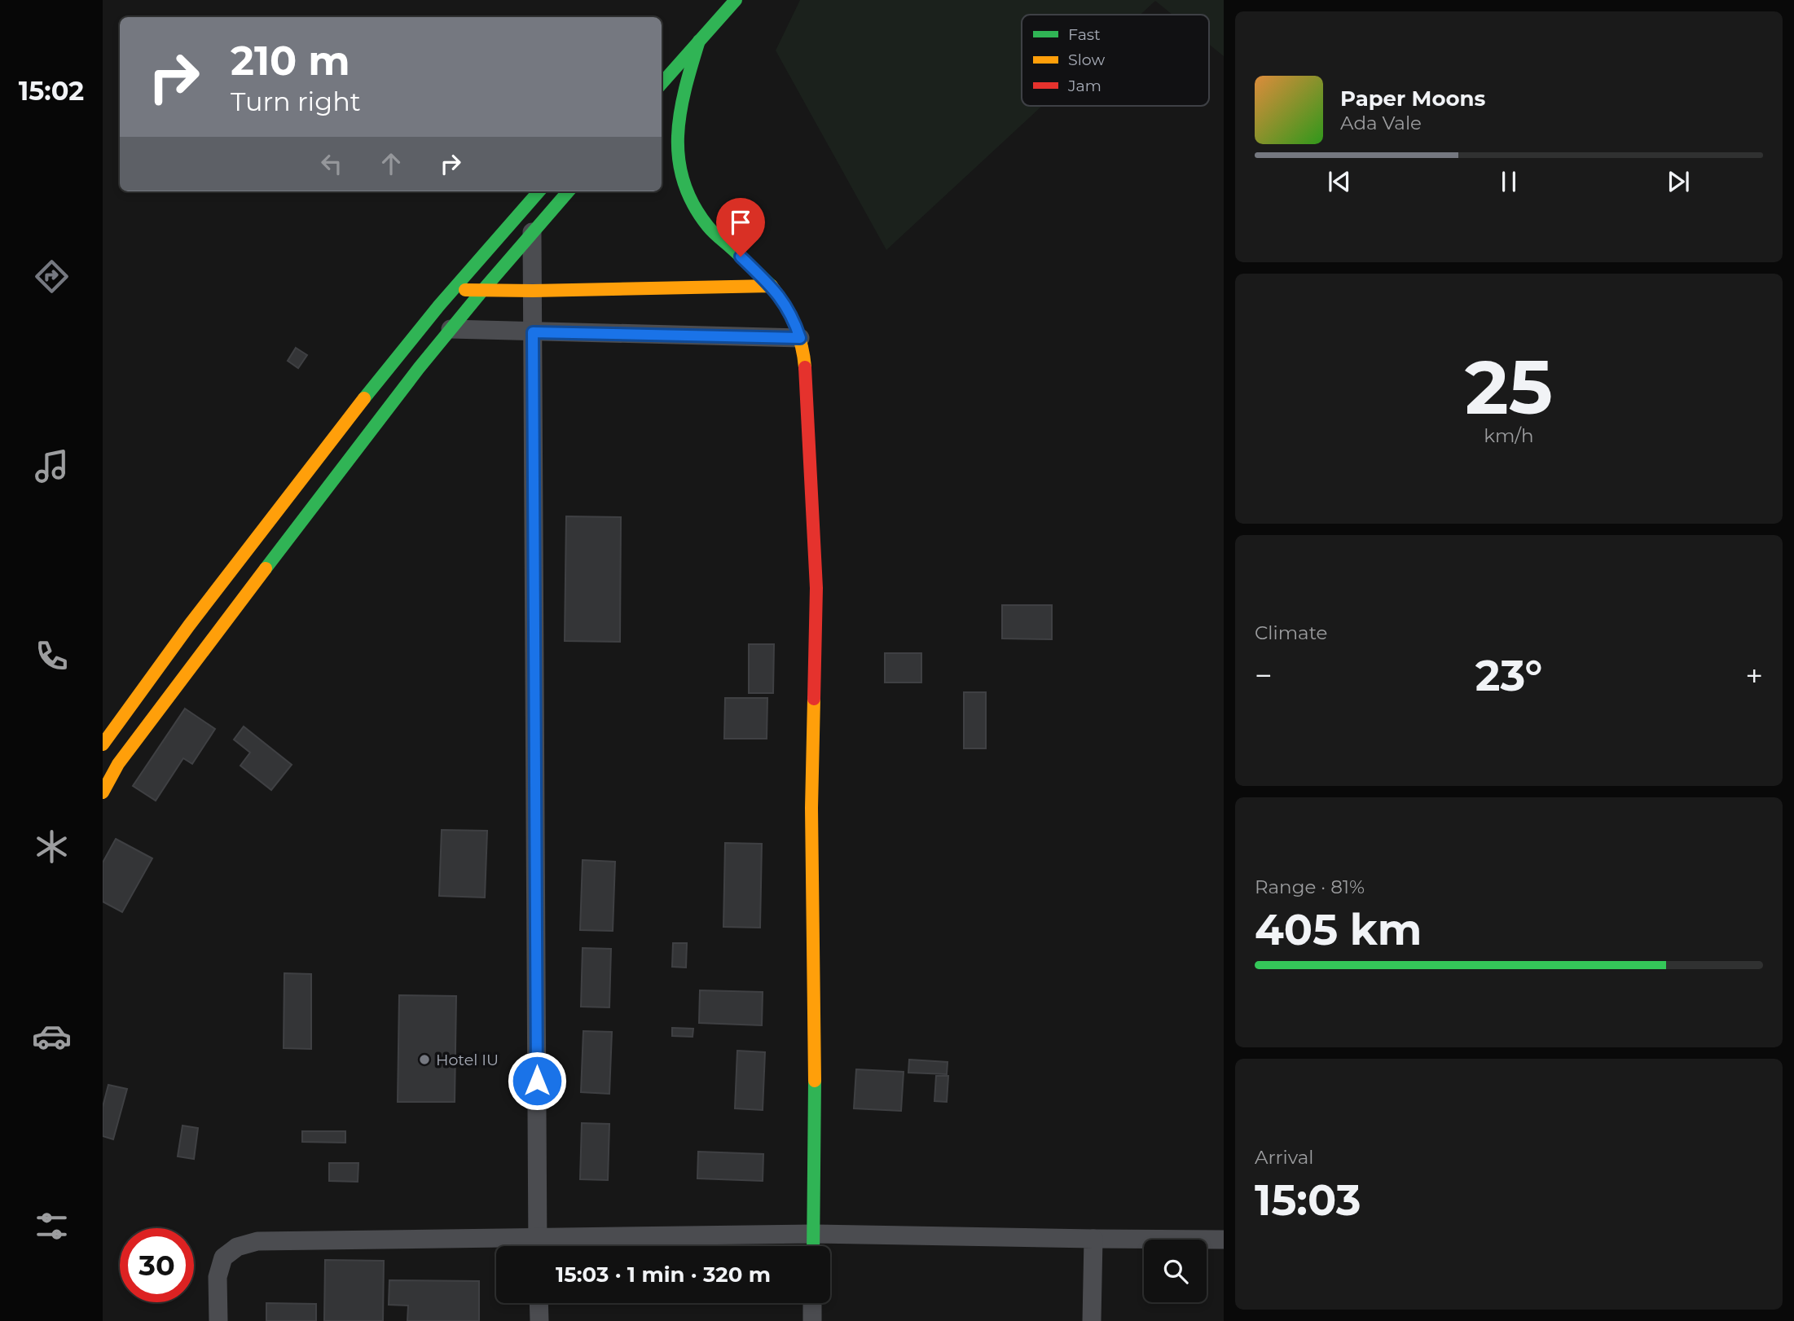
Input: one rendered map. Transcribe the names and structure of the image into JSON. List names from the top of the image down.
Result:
{
  "places": ["Hotel IU"],
  "legend": ["Fast", "Slow", "Jam"],
  "page": {
    "tabs": "15:02",
    "turn": ["210 m", "Turn right"],
    "song": ["Paper Moons", "Ada Vale"],
    "tile": [
      ["25", "km/h"],
      "Climate",
      ["Range · 81%", "405 km"],
      ["Arrival", "15:03"]
    ],
    "heat": ["−", "23°", "+"],
    "limit": "30",
    "trip": "15:03 · 1 min · 320 m"
  }
}
